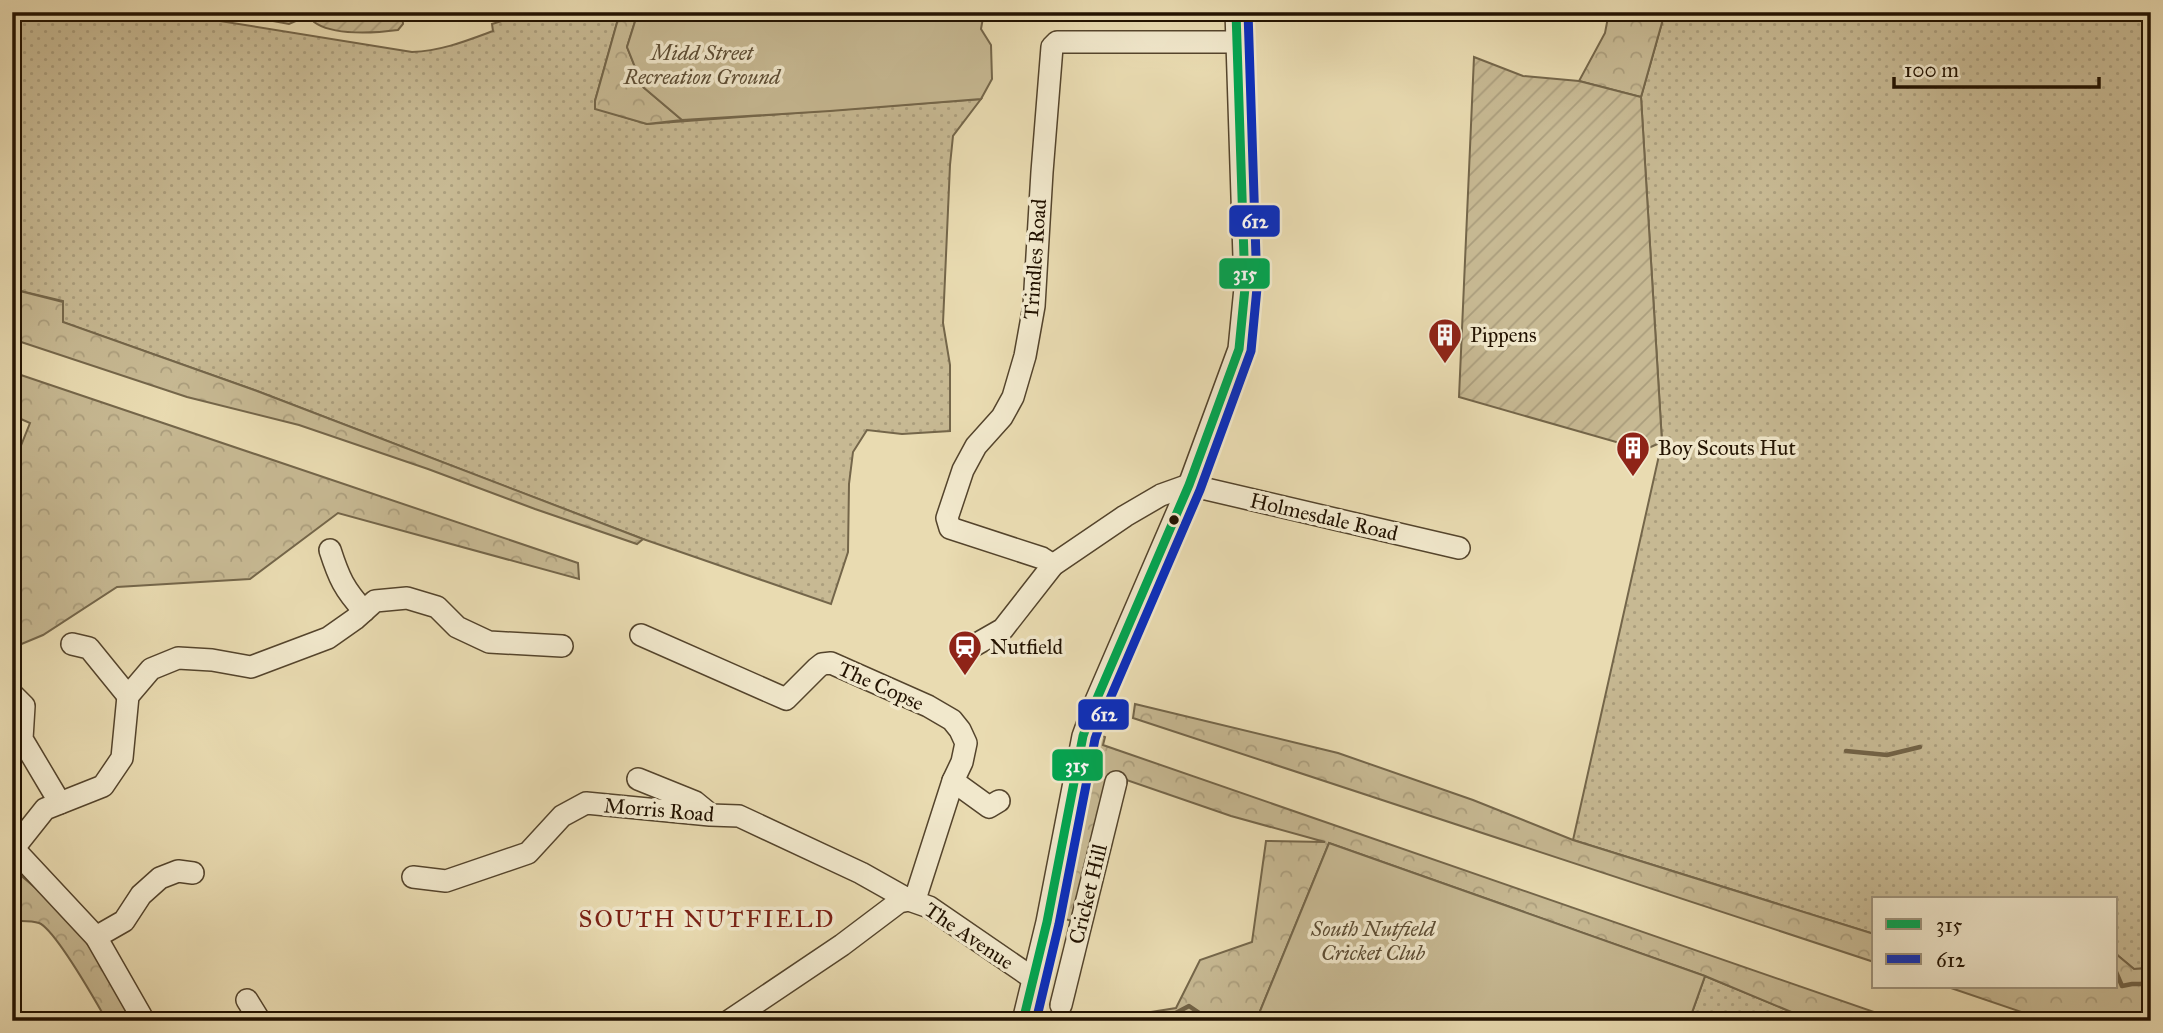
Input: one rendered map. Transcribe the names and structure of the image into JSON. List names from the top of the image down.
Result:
{
  "streets": {
    "street": [
      "Trindles Road",
      "Holmesdale Road",
      "The Copse",
      "Morris Road",
      "Cricket Hill",
      "The Avenue"
    ]
  },
  "crossings": [
    ["Morris Road", "The Avenue"]
  ],
  "districts": ["SOUTH NUTFIELD"],
  "parks": ["Midd Street Recreation Ground", "South Nutfield Cricket Club"],
  "places": {
    "building": ["Pippens", "Boy Scouts Hut"],
    "station": ["Nutfield"]
  },
  "lines": ["transit line 315", "transit line 612"],
  "legend": ["315", "612"],
  "scale_bar": "100 m"
}
